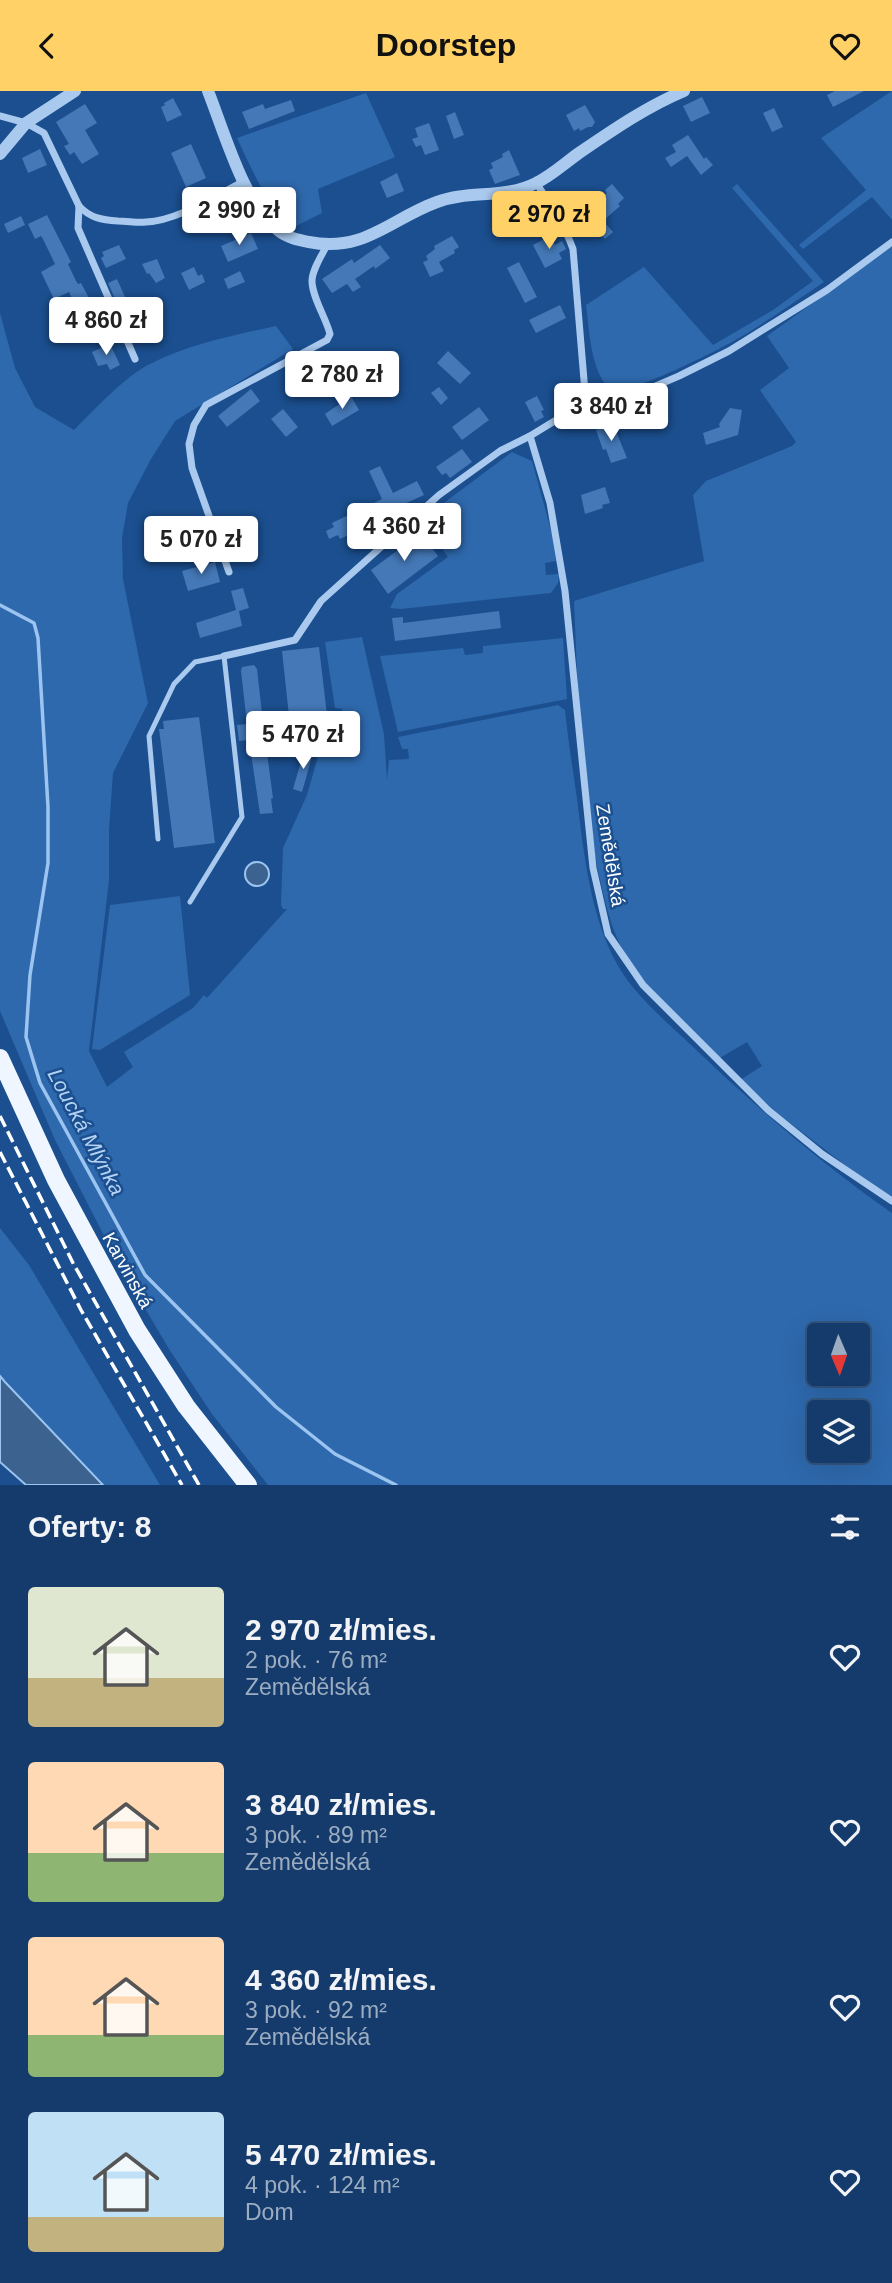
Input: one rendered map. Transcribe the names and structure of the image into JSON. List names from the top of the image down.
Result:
{
  "streets": {
    "main road": ["Karvinská"],
    "street": ["Zemědělská"]
  },
  "water": ["Loucká Mlýnka"],
  "north": "bottom",
  "page": {
    "header": "Doorstep",
    "price": [
      "2 990 zł",
      "2 970 zł",
      "4 860 zł",
      "2 780 zł",
      "3 840 zł",
      "4 360 zł",
      "5 070 zł",
      "5 470 zł"
    ],
    "heading": "Oferty: 8",
    "list": [
      {
        "name": "2 970 zł/mies.",
        "note": "2 pok. · 76 m² · Zemědělská"
      },
      {
        "name": "3 840 zł/mies.",
        "note": "3 pok. · 89 m² · Zemědělská"
      },
      {
        "name": "4 360 zł/mies.",
        "note": "3 pok. · 92 m² · Zemědělská"
      },
      {
        "name": "5 470 zł/mies.",
        "note": "4 pok. · 124 m² · Dom"
      }
    ]
  }
}
